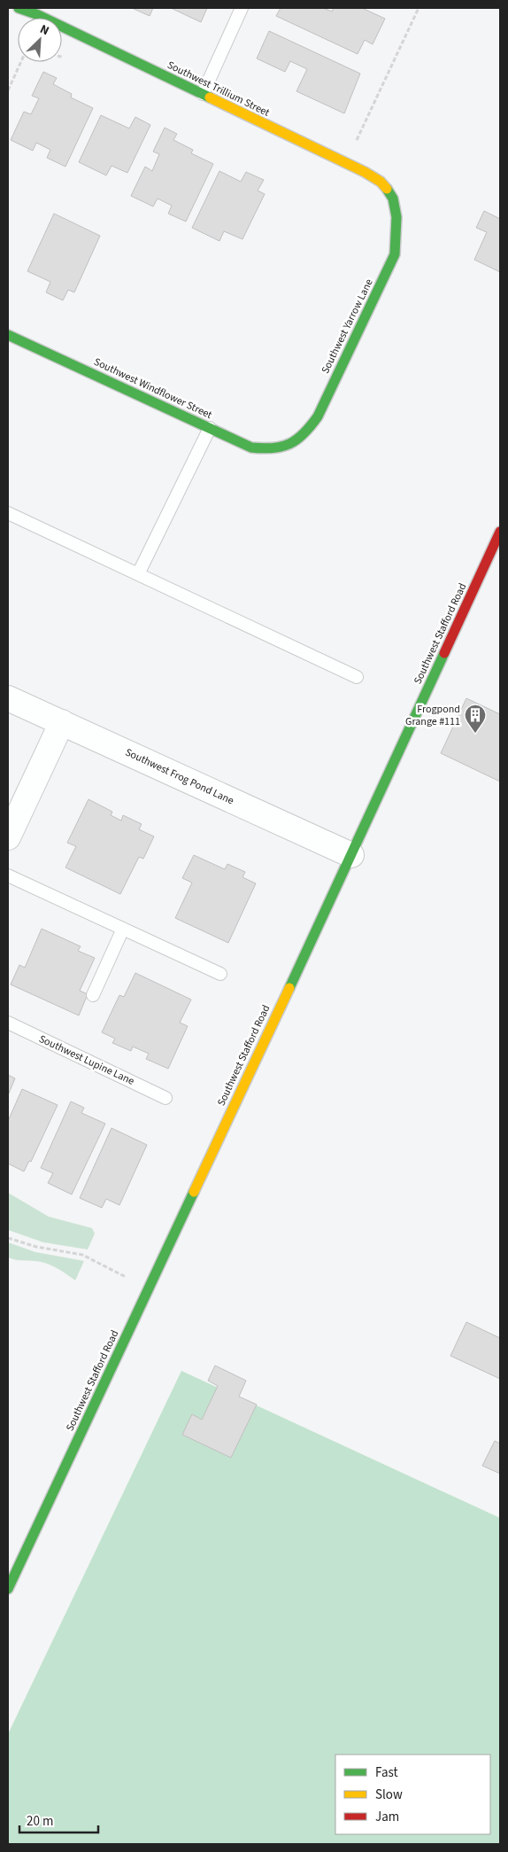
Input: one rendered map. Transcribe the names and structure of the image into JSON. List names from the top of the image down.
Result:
{
  "streets": {
    "main road": [
      "Southwest Trillium Street",
      "Southwest Yarrow Lane",
      "Southwest Windflower Street",
      "Southwest Stafford Road"
    ],
    "street": ["Southwest Frog Pond Lane"],
    "lane": ["Southwest Lupine Lane"]
  },
  "crossings": [
    ["Southwest Trillium Street", "Southwest Yarrow Lane"],
    ["Southwest Yarrow Lane", "Southwest Windflower Street"],
    ["Southwest Stafford Road", "Southwest Frog Pond Lane"]
  ],
  "places": {
    "building": ["Frogpond Grange #111"]
  },
  "legend": ["Fast", "Slow", "Jam"],
  "scale_bar": "20 m",
  "north": "top right"
}
